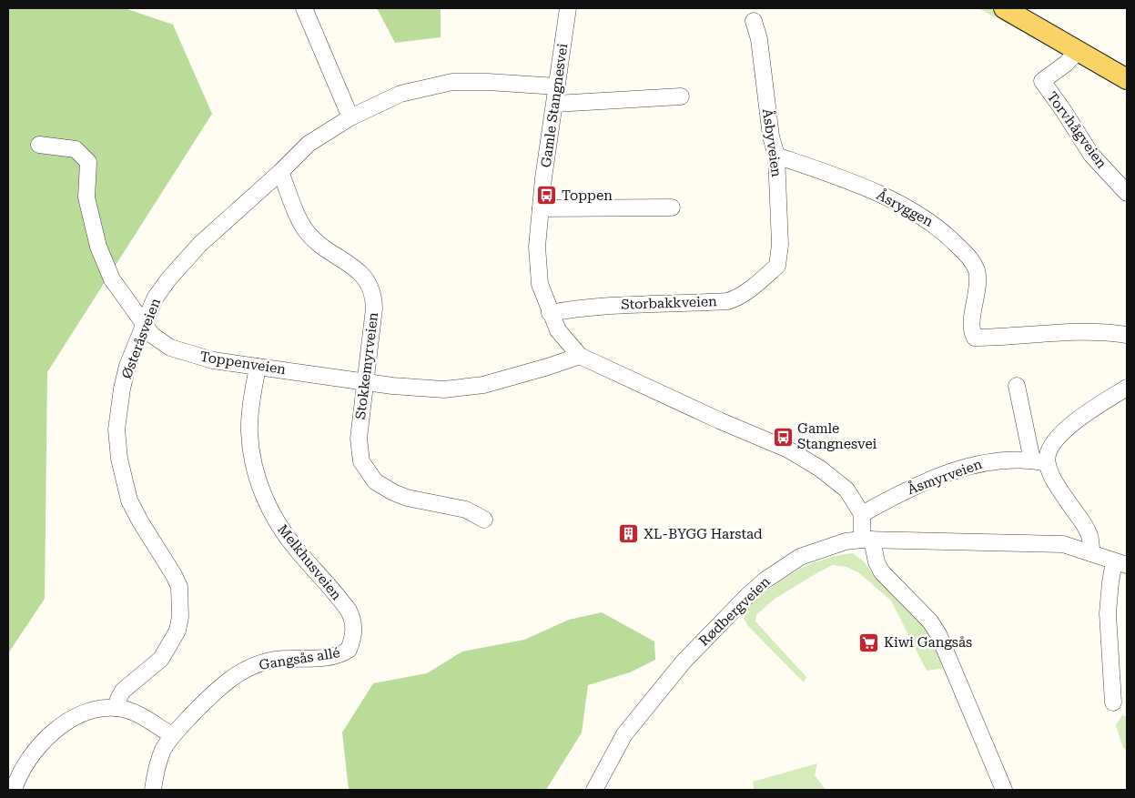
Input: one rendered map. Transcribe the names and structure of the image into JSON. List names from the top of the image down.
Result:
{
  "streets": {
    "street": [
      "Gamle Stangnesvei",
      "Torvhågveien",
      "Åsbyveien",
      "Åsryggen",
      "Storbakkveien",
      "Østeråsveien",
      "Toppenveien",
      "Stokkemyrveien",
      "Åsmyrveien",
      "Melkhusveien",
      "Rødbergveien",
      "Gangsås allé"
    ]
  },
  "crossings": [
    ["Gamle Stangnesvei", "Storbakkveien"],
    ["Gamle Stangnesvei", "Toppenveien"],
    ["Gamle Stangnesvei", "Åsmyrveien"],
    ["Åsbyveien", "Åsryggen"],
    ["Åsbyveien", "Storbakkveien"],
    ["Østeråsveien", "Toppenveien"],
    ["Østeråsveien", "Stokkemyrveien"],
    ["Toppenveien", "Stokkemyrveien"],
    ["Toppenveien", "Melkhusveien"],
    ["Melkhusveien", "Gangsås allé"]
  ],
  "places": {
    "bus stop": ["Toppen", "Gamle Stangnesvei"],
    "building": ["XL-BYGG Harstad"],
    "supermarket": ["Kiwi Gangsås"]
  }
}
